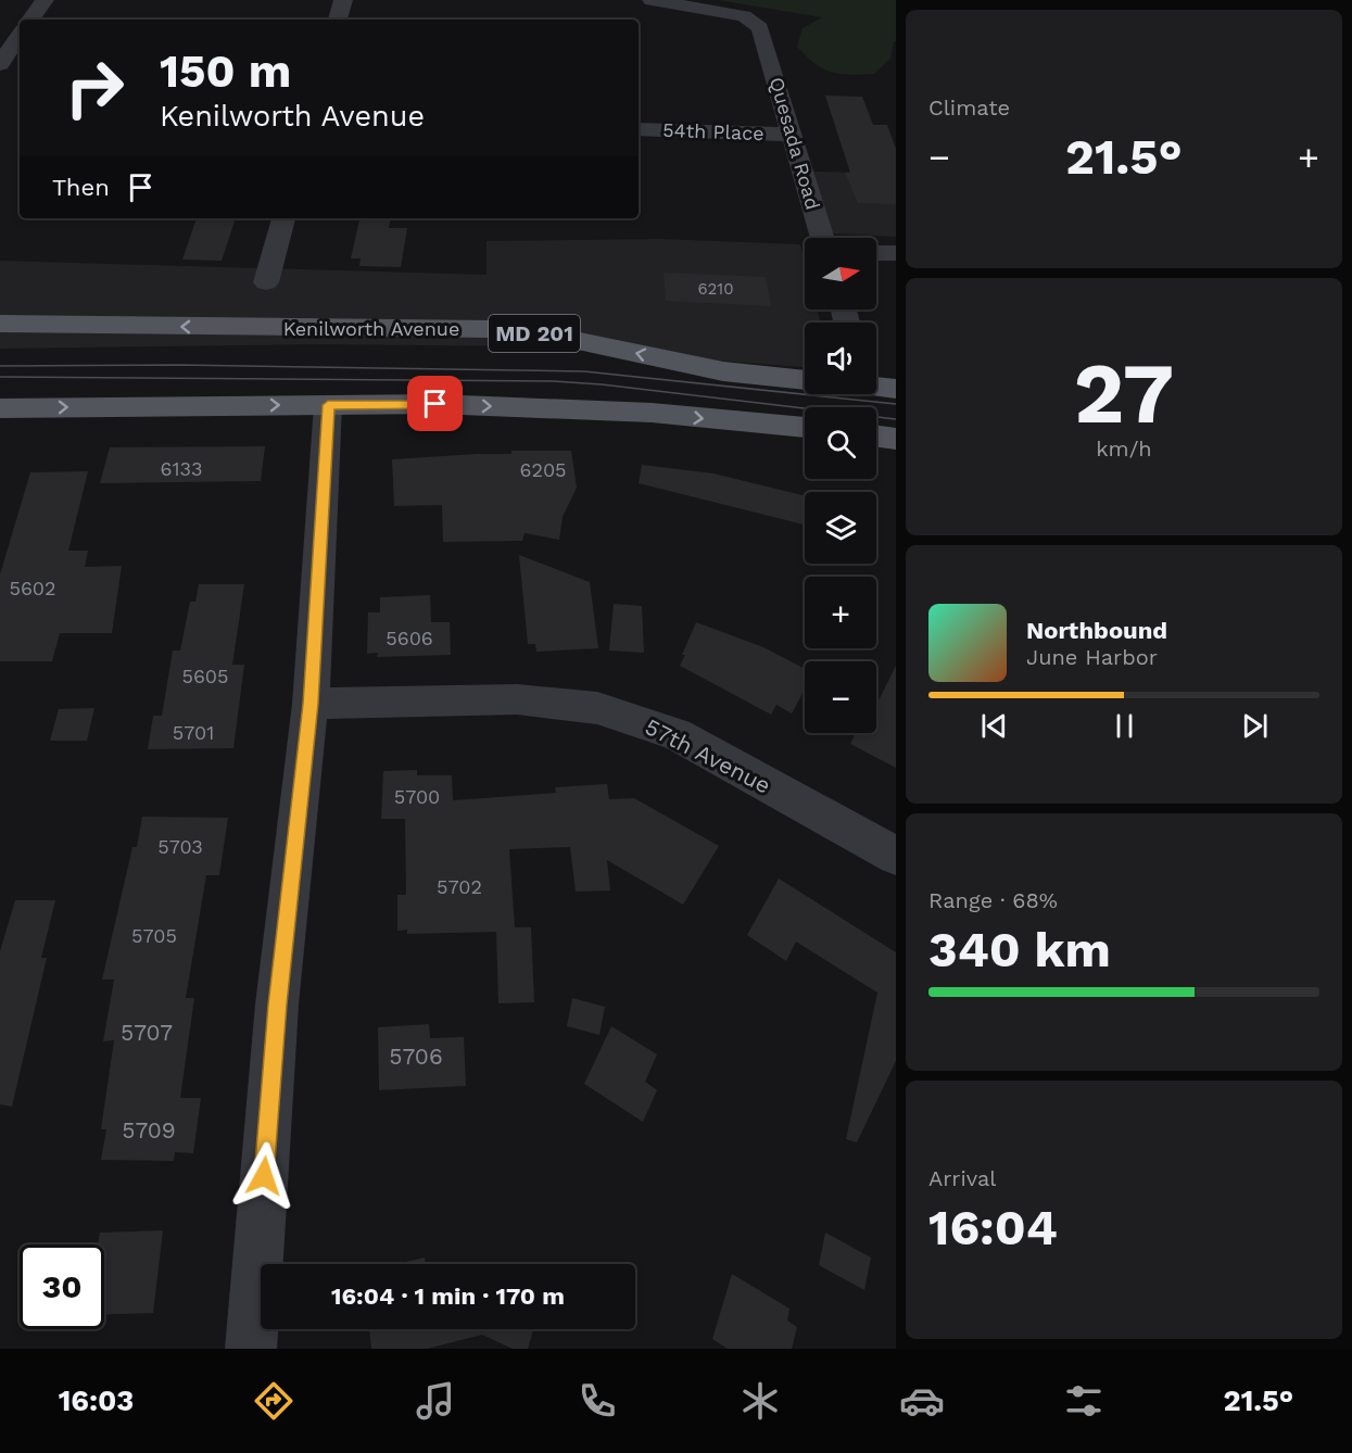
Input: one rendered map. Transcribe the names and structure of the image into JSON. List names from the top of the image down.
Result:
{
  "streets": {
    "main road": ["Kenilworth Avenue", "MD 201"],
    "street": ["54th Place", "Quesada Road", "57th Avenue"]
  },
  "crossings": [
    ["54th Place", "Quesada Road"]
  ],
  "house_numbers": [
    "6210",
    "6133",
    "6205",
    "5602",
    "5606",
    "5605",
    "5701",
    "5700",
    "5703",
    "5702",
    "5705",
    "5707",
    "5706",
    "5709"
  ],
  "north": "right",
  "page": {
    "tile": [
      "Climate",
      ["27", "km/h"],
      ["Range · 68%", "340 km"],
      ["Arrival", "16:04"]
    ],
    "turn": ["150 m", "Kenilworth Avenue"],
    "heat": ["−", "21.5°", "+"],
    "then": "Then",
    "map_buttons": ["+", "−"],
    "song": ["Northbound", "June Harbor"],
    "limit": "30",
    "trip": "16:04 · 1 min · 170 m",
    "tabs": ["16:03", "21.5°"]
  }
}
